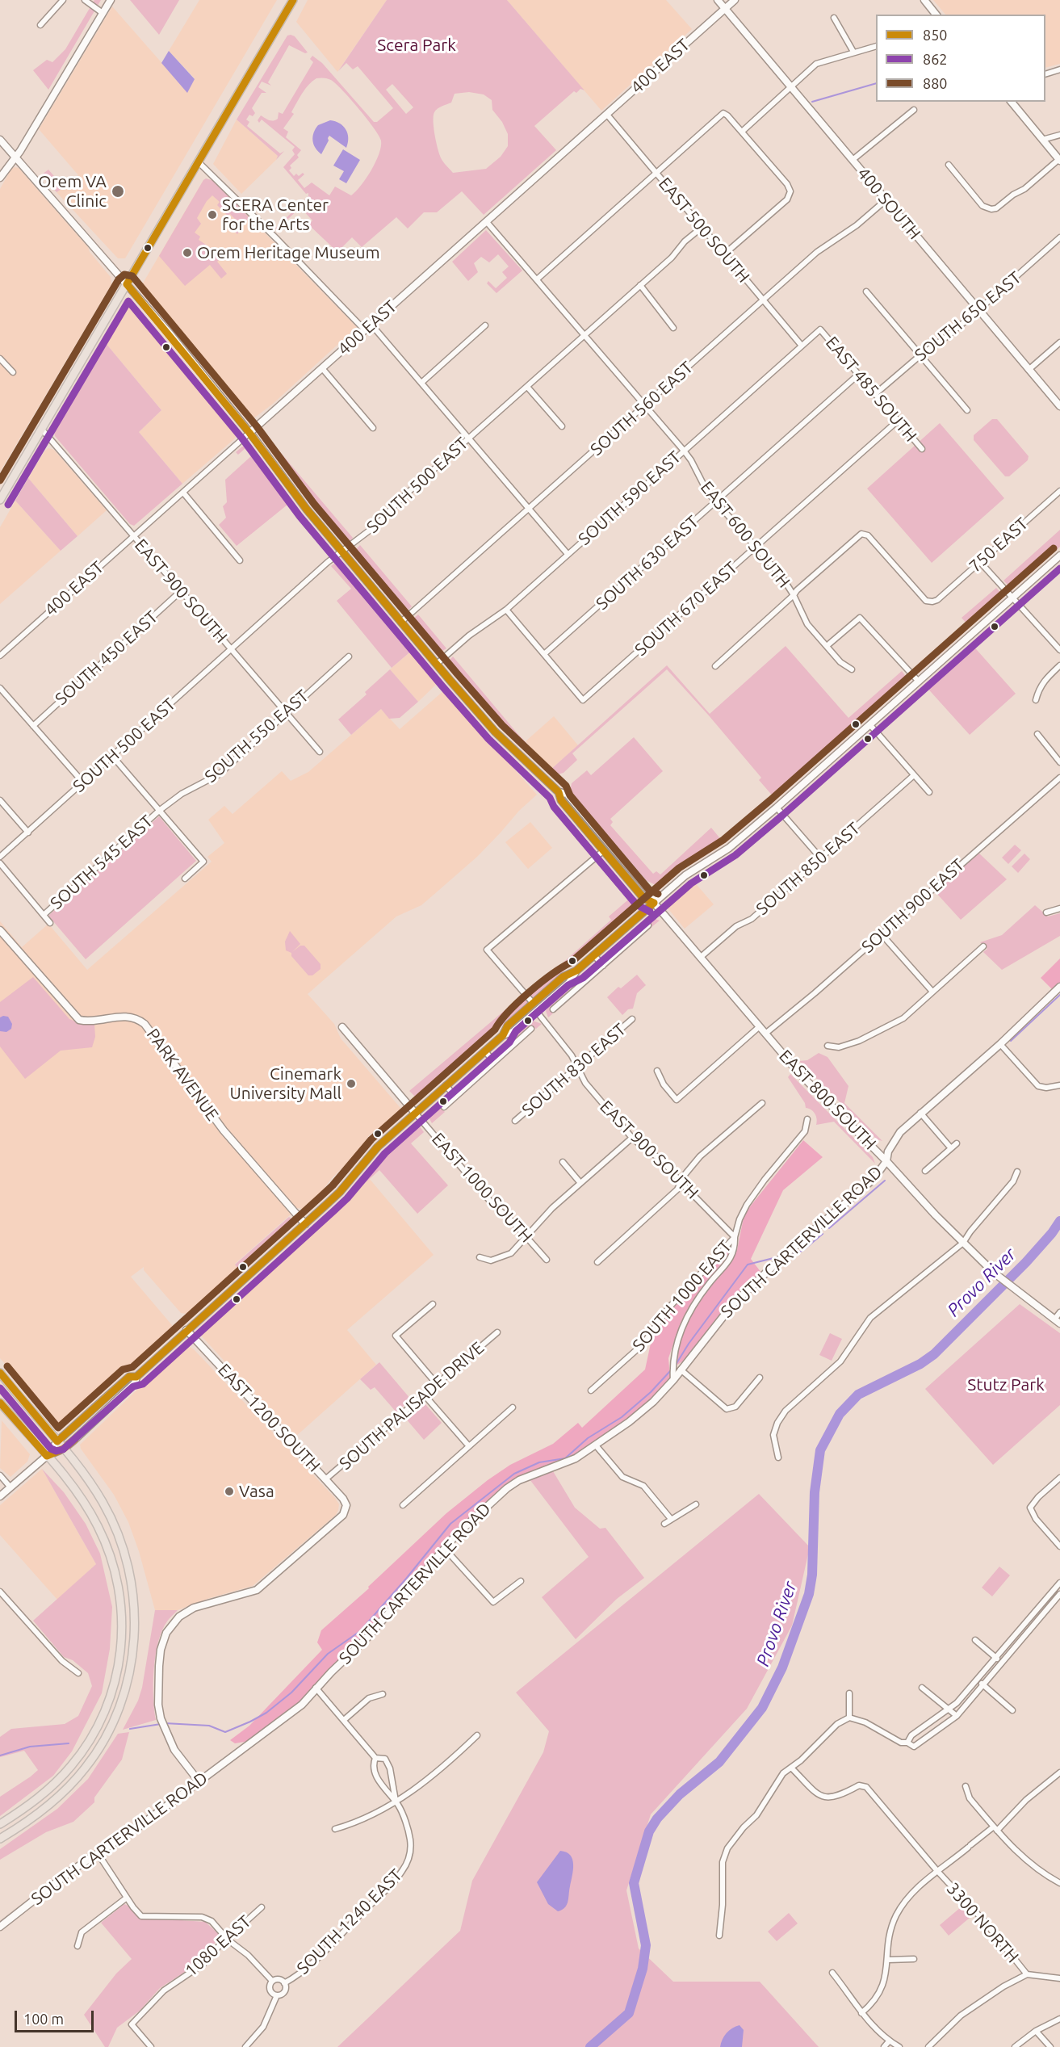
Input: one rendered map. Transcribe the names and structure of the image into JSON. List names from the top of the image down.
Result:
{
  "streets": {
    "street": [
      "400 EAST",
      "400 SOUTH",
      "EAST 500 SOUTH",
      "SOUTH 650 EAST",
      "EAST 485 SOUTH",
      "SOUTH 560 EAST",
      "SOUTH 500 EAST",
      "SOUTH 590 EAST",
      "EAST 600 SOUTH",
      "750 EAST",
      "SOUTH 630 EAST",
      "EAST 900 SOUTH",
      "SOUTH 670 EAST",
      "SOUTH 450 EAST",
      "SOUTH 550 EAST",
      "SOUTH 545 EAST",
      "SOUTH 850 EAST",
      "SOUTH 900 EAST",
      "SOUTH 830 EAST",
      "PARK AVENUE",
      "EAST 800 SOUTH",
      "EAST 1000 SOUTH",
      "SOUTH CARTERVILLE ROAD",
      "SOUTH 1000 EAST",
      "SOUTH PALISADE DRIVE",
      "EAST 1200 SOUTH",
      "SOUTH 1240 EAST",
      "3300 NORTH",
      "1080 EAST"
    ]
  },
  "crossings": [
    ["400 EAST", "400 SOUTH"],
    ["400 EAST", "EAST 500 SOUTH"],
    ["400 EAST", "EAST 600 SOUTH"],
    ["400 EAST", "EAST 900 SOUTH"],
    ["400 SOUTH", "SOUTH 650 EAST"],
    ["400 SOUTH", "SOUTH 560 EAST"],
    ["EAST 500 SOUTH", "SOUTH 560 EAST"],
    ["EAST 500 SOUTH", "SOUTH 500 EAST"],
    ["EAST 500 SOUTH", "SOUTH 590 EAST"],
    ["SOUTH 650 EAST", "EAST 485 SOUTH"],
    ["EAST 485 SOUTH", "SOUTH 590 EAST"],
    ["EAST 485 SOUTH", "SOUTH 630 EAST"],
    ["EAST 485 SOUTH", "SOUTH 670 EAST"],
    ["SOUTH 560 EAST", "EAST 600 SOUTH"],
    ["SOUTH 500 EAST", "EAST 600 SOUTH"],
    ["SOUTH 500 EAST", "EAST 900 SOUTH"],
    ["SOUTH 590 EAST", "EAST 600 SOUTH"],
    ["EAST 600 SOUTH", "750 EAST"],
    ["EAST 600 SOUTH", "SOUTH 630 EAST"],
    ["EAST 600 SOUTH", "SOUTH 670 EAST"],
    ["SOUTH 630 EAST", "SOUTH 670 EAST"],
    ["EAST 900 SOUTH", "SOUTH 450 EAST"],
    ["EAST 900 SOUTH", "SOUTH 550 EAST"],
    ["EAST 900 SOUTH", "SOUTH 830 EAST"],
    ["EAST 900 SOUTH", "SOUTH 1000 EAST"],
    ["SOUTH 550 EAST", "SOUTH 545 EAST"],
    ["SOUTH 850 EAST", "EAST 800 SOUTH"],
    ["SOUTH 900 EAST", "EAST 800 SOUTH"],
    ["EAST 800 SOUTH", "SOUTH CARTERVILLE ROAD"],
    ["SOUTH CARTERVILLE ROAD", "EAST 1200 SOUTH"],
    ["SOUTH PALISADE DRIVE", "EAST 1200 SOUTH"]
  ],
  "water": ["Provo River"],
  "parks": ["Scera Park", "Stutz Park"],
  "places": [
    "Orem VA Clinic",
    "SCERA Center for the Arts",
    "Orem Heritage Museum",
    "Cinemark University Mall",
    "Vasa"
  ],
  "lines": ["transit line 850", "transit line 880", "transit line 862"],
  "legend": ["850", "862", "880"],
  "scale_bar": "100 m"
}
